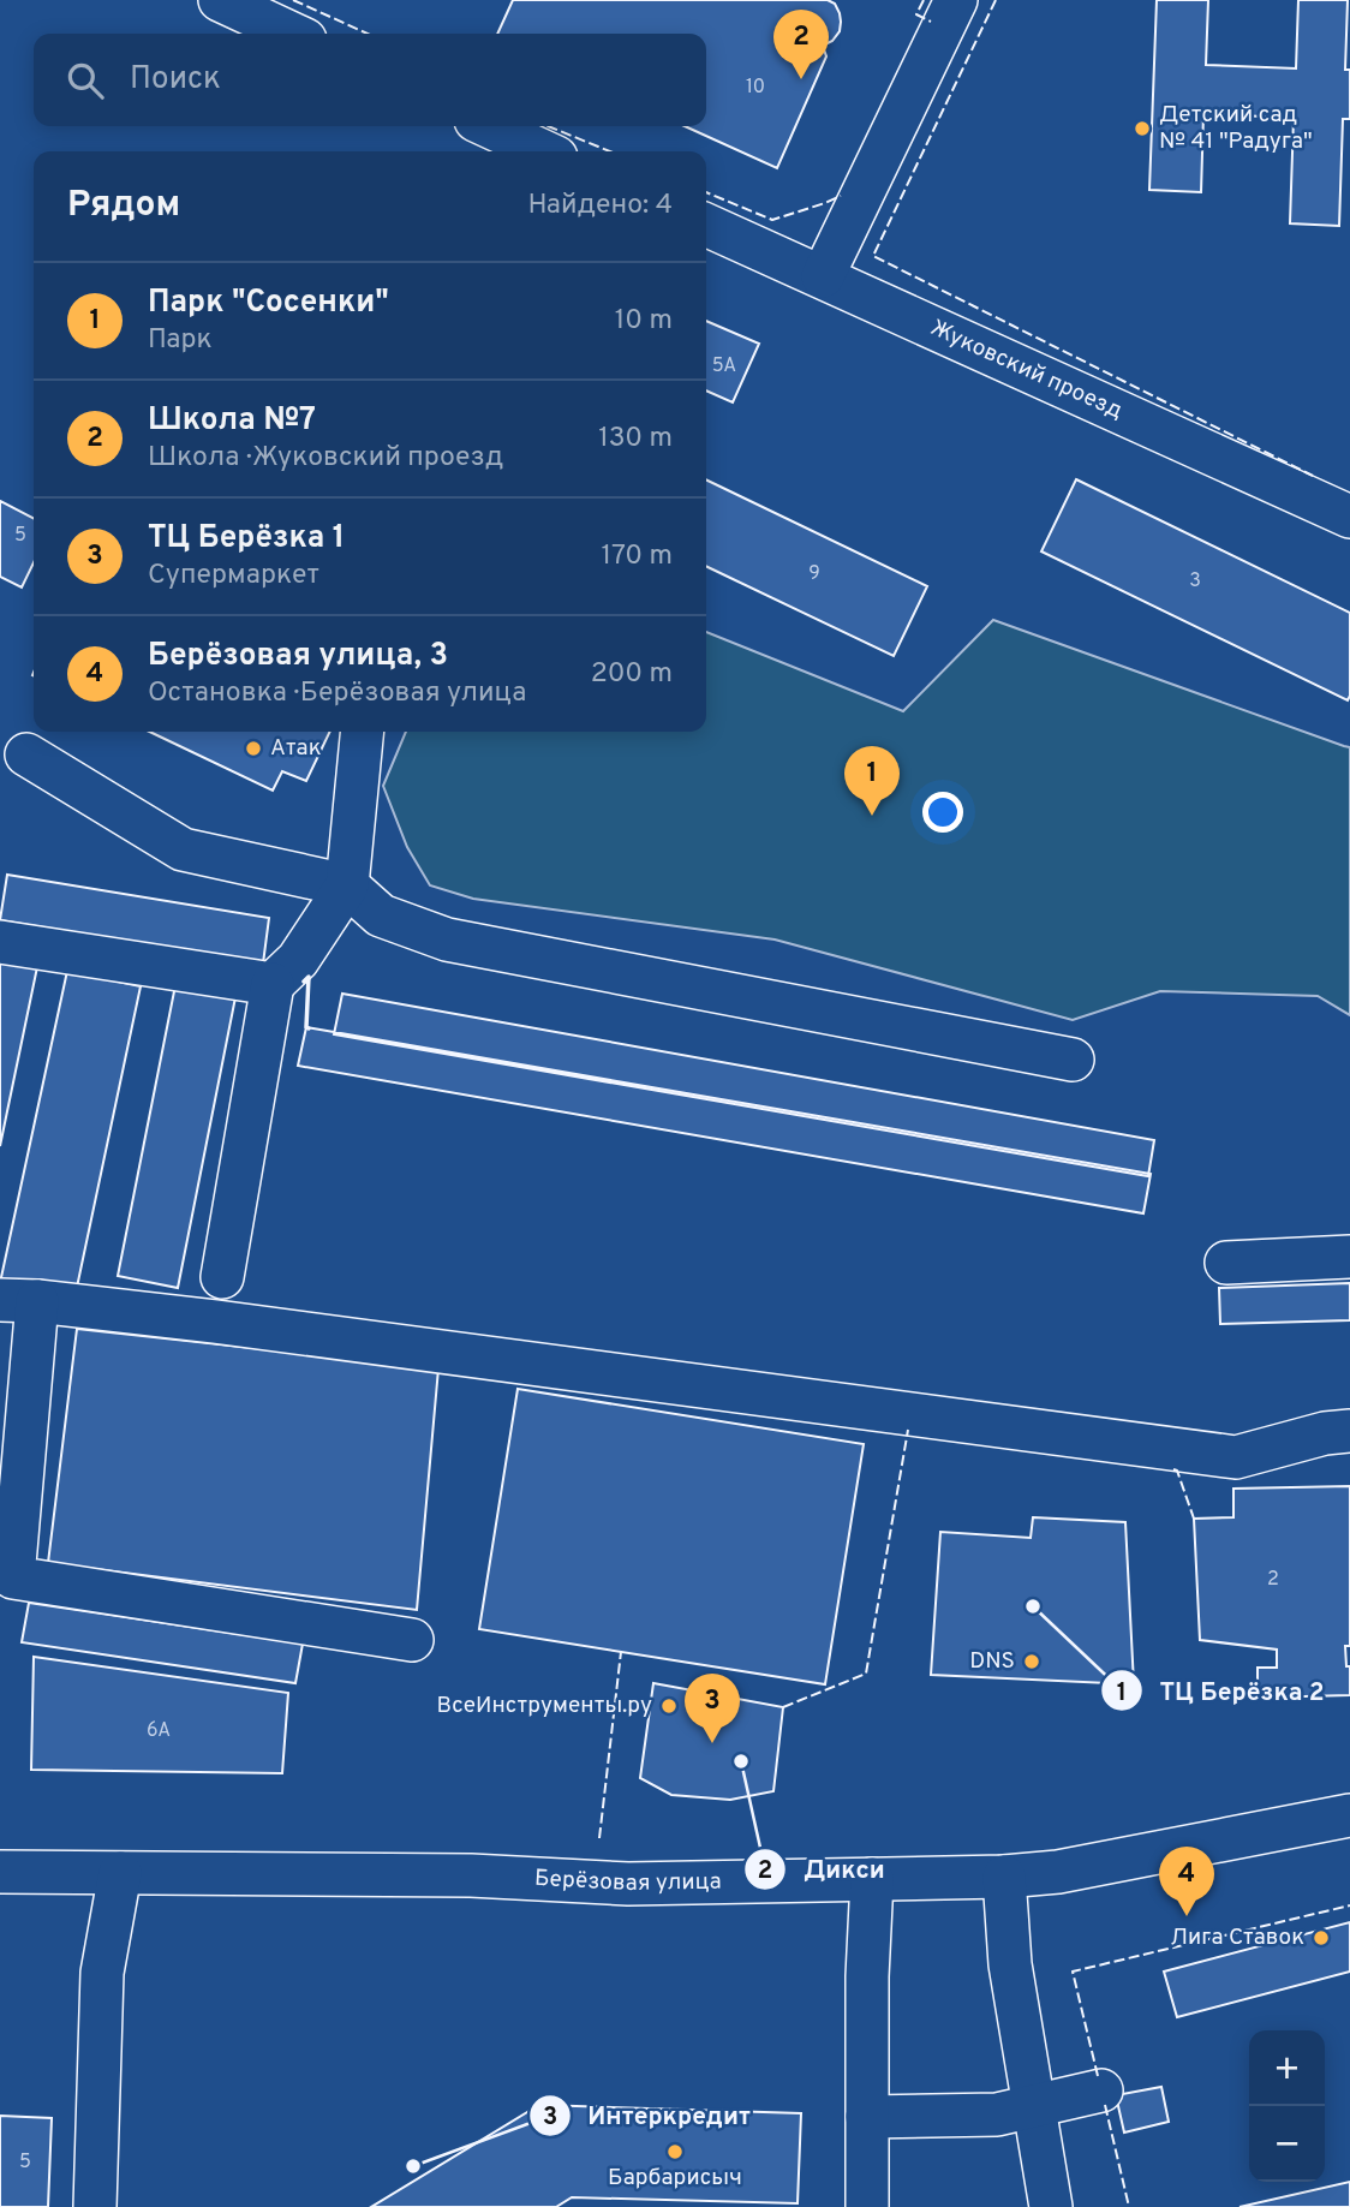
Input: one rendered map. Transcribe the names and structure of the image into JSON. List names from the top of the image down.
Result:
{
  "streets": {
    "street": ["Жуковский проезд", "Берёзовая улица"]
  },
  "places": [
    "Детский сад № 41 \"Радуга\"",
    "Атак",
    "ТЦ Берёзка 2",
    "DNS",
    "ВсеИнструменты.ру",
    "Дикси",
    "Лига Ставок",
    "Барбарисыч",
    "Интеркредит"
  ],
  "house_numbers": [
    "10",
    "5А",
    "5",
    "9",
    "3",
    "2",
    "6А",
    "5"
  ],
  "page": {
    "pins": [
      "2",
      "1",
      "3",
      "4"
    ],
    "search": "Поиск",
    "heading": ["Рядом", "Найдено: 4"],
    "list": [
      {
        "mark": "1",
        "name": "Парк \"Сосенки\"",
        "note": "Парк",
        "value": "10 m"
      },
      {
        "mark": "2",
        "name": "Школа №7",
        "note": "Школа · Жуковский проезд",
        "value": "130 m"
      },
      {
        "mark": "3",
        "name": "ТЦ Берёзка 1",
        "note": "Супермаркет",
        "value": "170 m"
      },
      {
        "mark": "4",
        "name": "Берёзовая улица, 3",
        "note": "Остановка · Берёзовая улица",
        "value": "200 m"
      }
    ],
    "map_buttons": ["+", "−"]
  }
}
